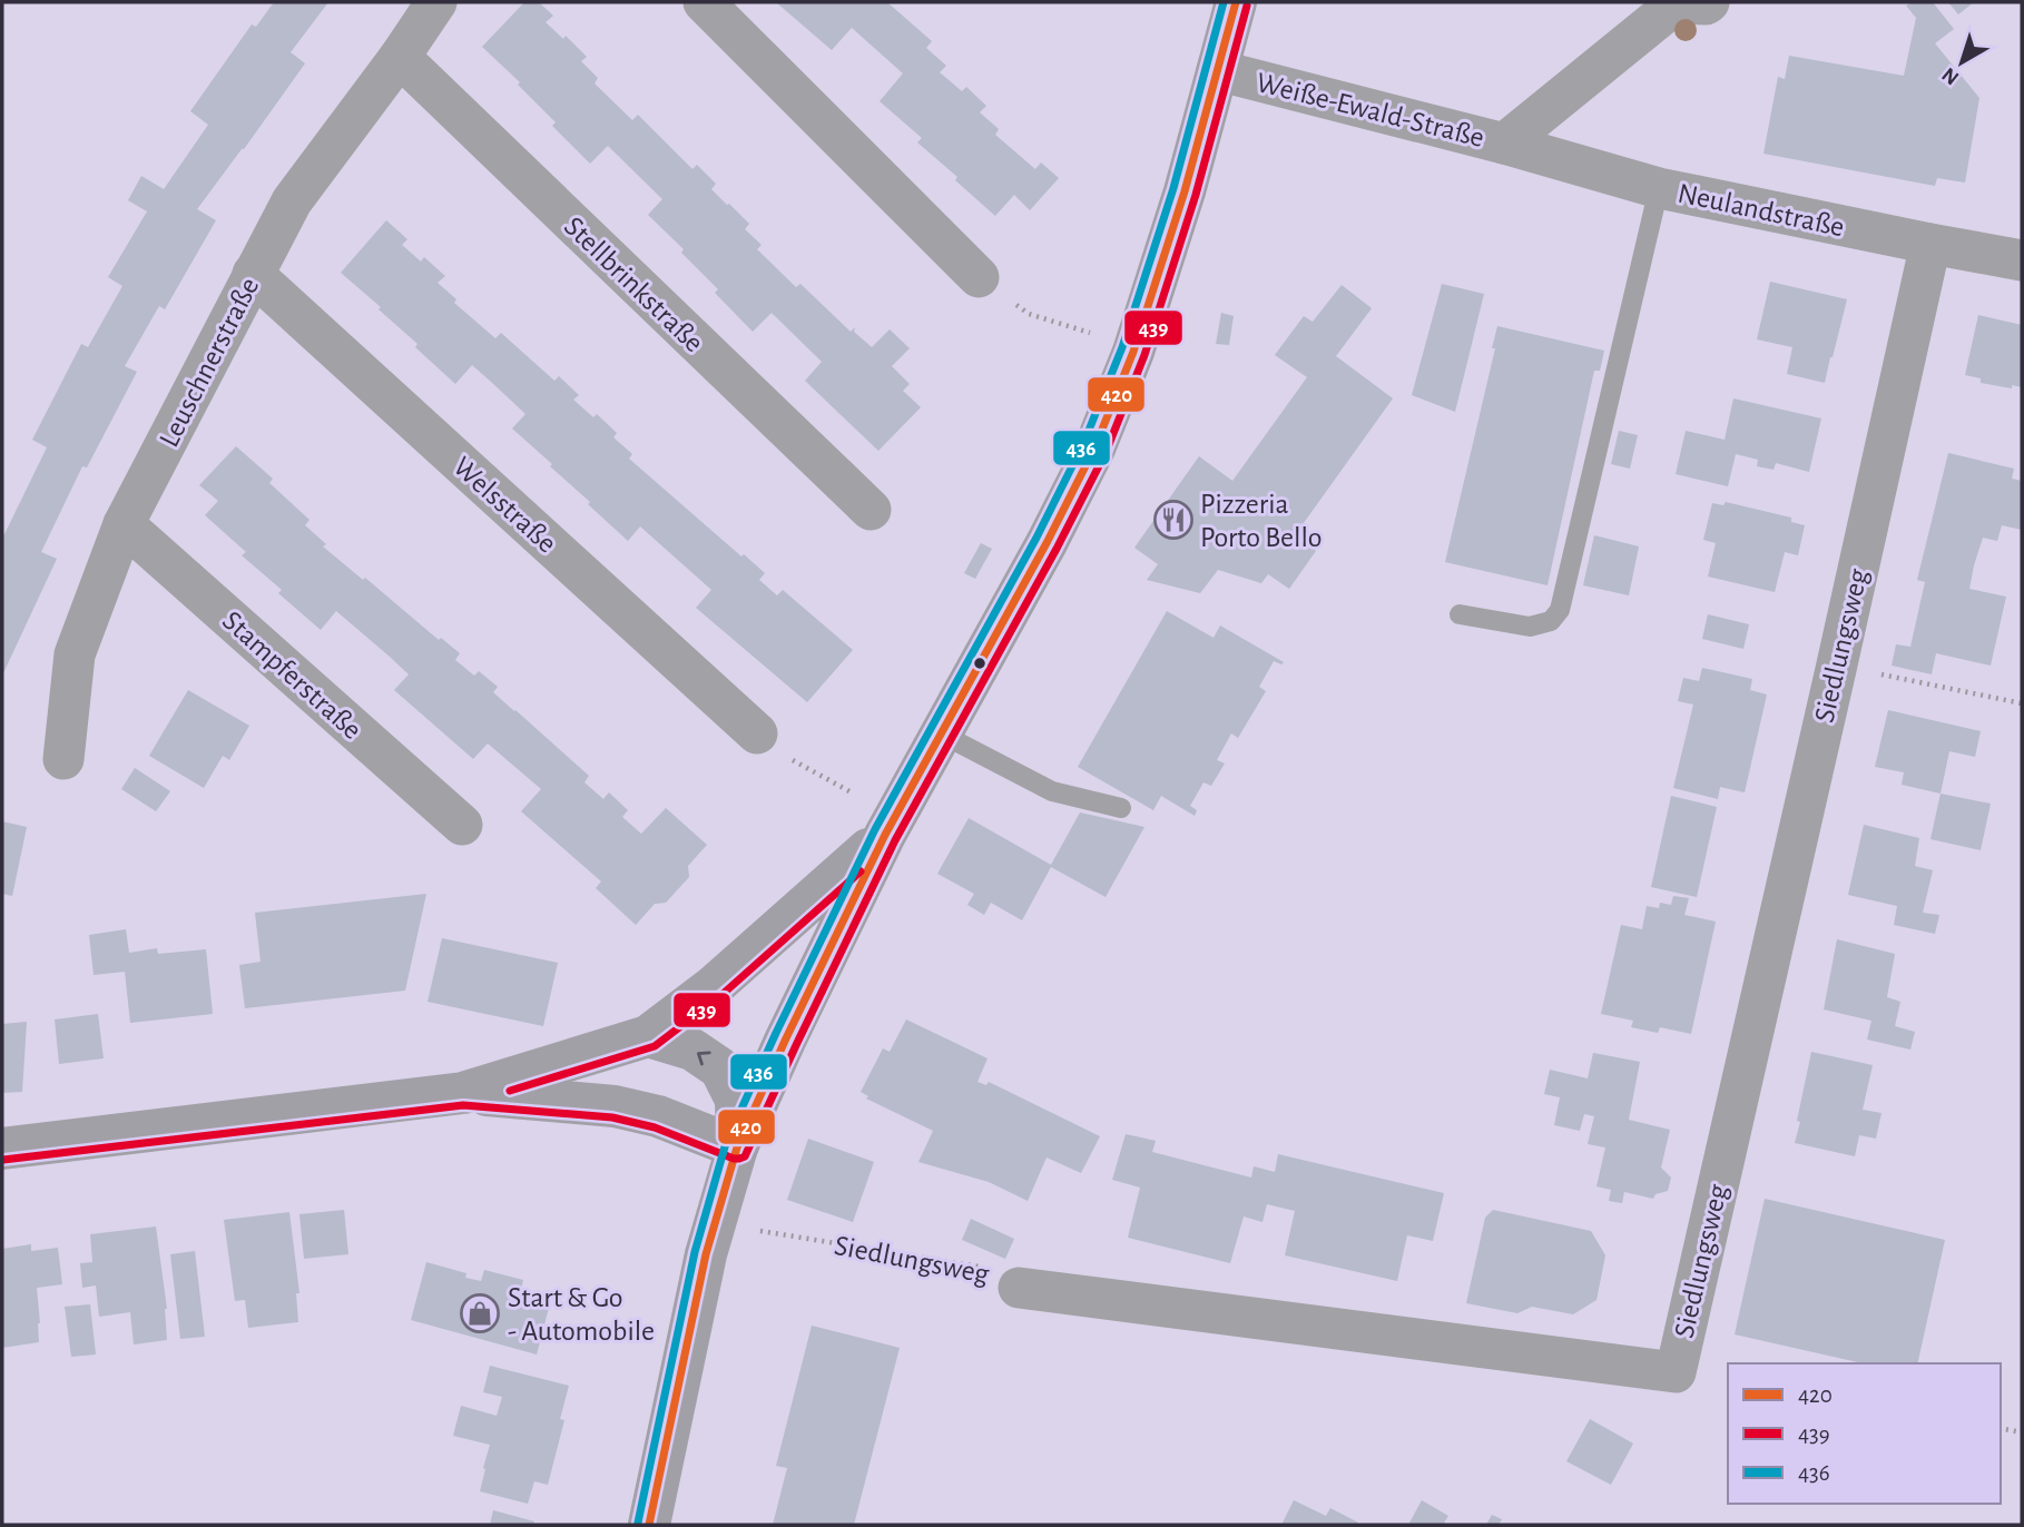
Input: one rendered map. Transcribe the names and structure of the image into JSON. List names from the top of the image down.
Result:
{
  "streets": {
    "street": [
      "Weiße-Ewald-Straße",
      "Neulandstraße",
      "Stellbrinkstraße",
      "Leuschnerstraße",
      "Welsstraße",
      "Siedlungsweg",
      "Stampferstraße"
    ]
  },
  "crossings": [
    ["Weiße-Ewald-Straße", "Neulandstraße"],
    ["Neulandstraße", "Siedlungsweg"],
    ["Stellbrinkstraße", "Leuschnerstraße"],
    ["Leuschnerstraße", "Welsstraße"],
    ["Leuschnerstraße", "Stampferstraße"]
  ],
  "places": {
    "restaurant": ["Pizzeria Porto Bello"],
    "shop": ["Start & Go - Automobile"]
  },
  "lines": ["transit line 420", "transit line 436", "transit line 439"],
  "legend": ["420", "439", "436"],
  "north": "bottom left"
}
